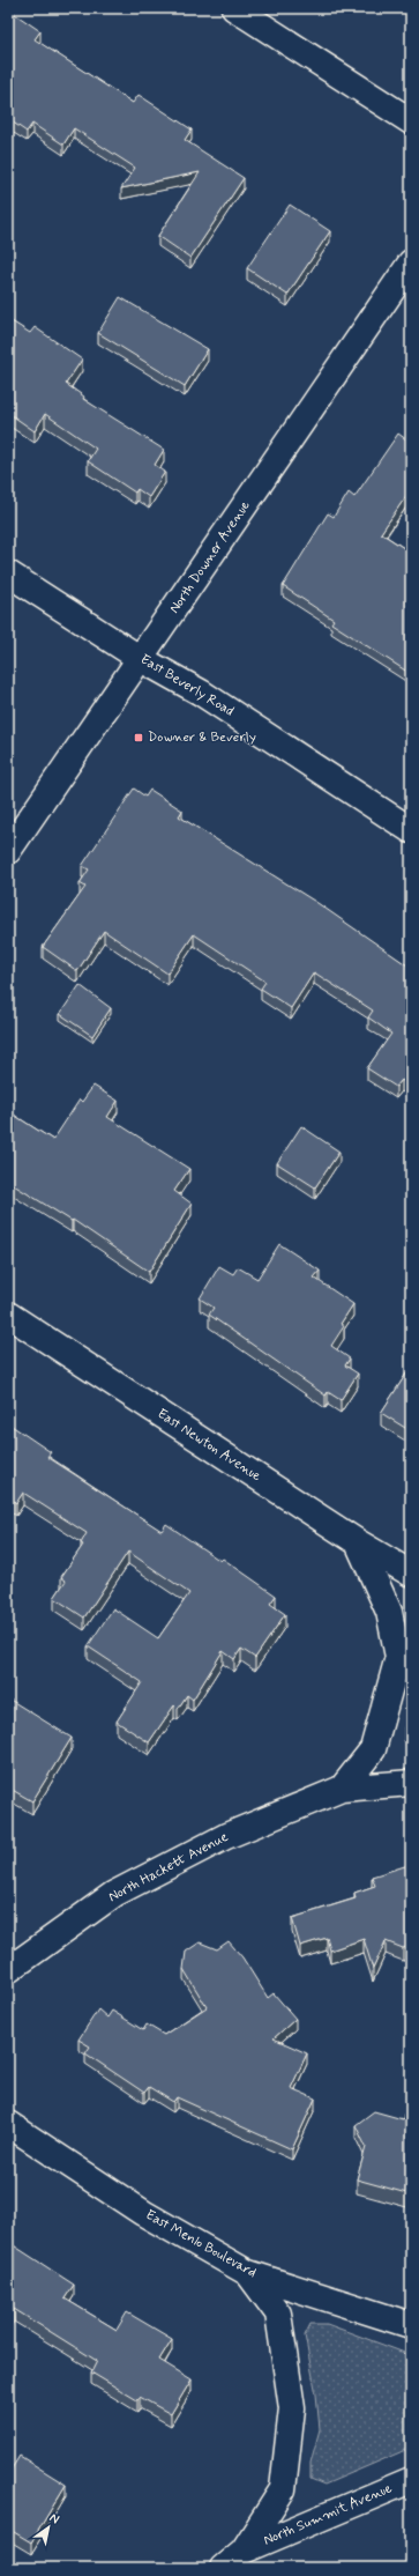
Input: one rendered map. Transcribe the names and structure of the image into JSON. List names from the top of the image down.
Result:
{
  "streets": {
    "street": [
      "North Downer Avenue",
      "East Beverly Road",
      "East Newton Avenue",
      "North Hackett Avenue",
      "East Menlo Boulevard",
      "North Summit Avenue"
    ]
  },
  "crossings": [
    ["North Downer Avenue", "East Beverly Road"],
    ["East Newton Avenue", "North Hackett Avenue"],
    ["East Menlo Boulevard", "North Summit Avenue"]
  ],
  "places": {
    "transit": ["Downer & Beverly"]
  },
  "north": "top right"
}
